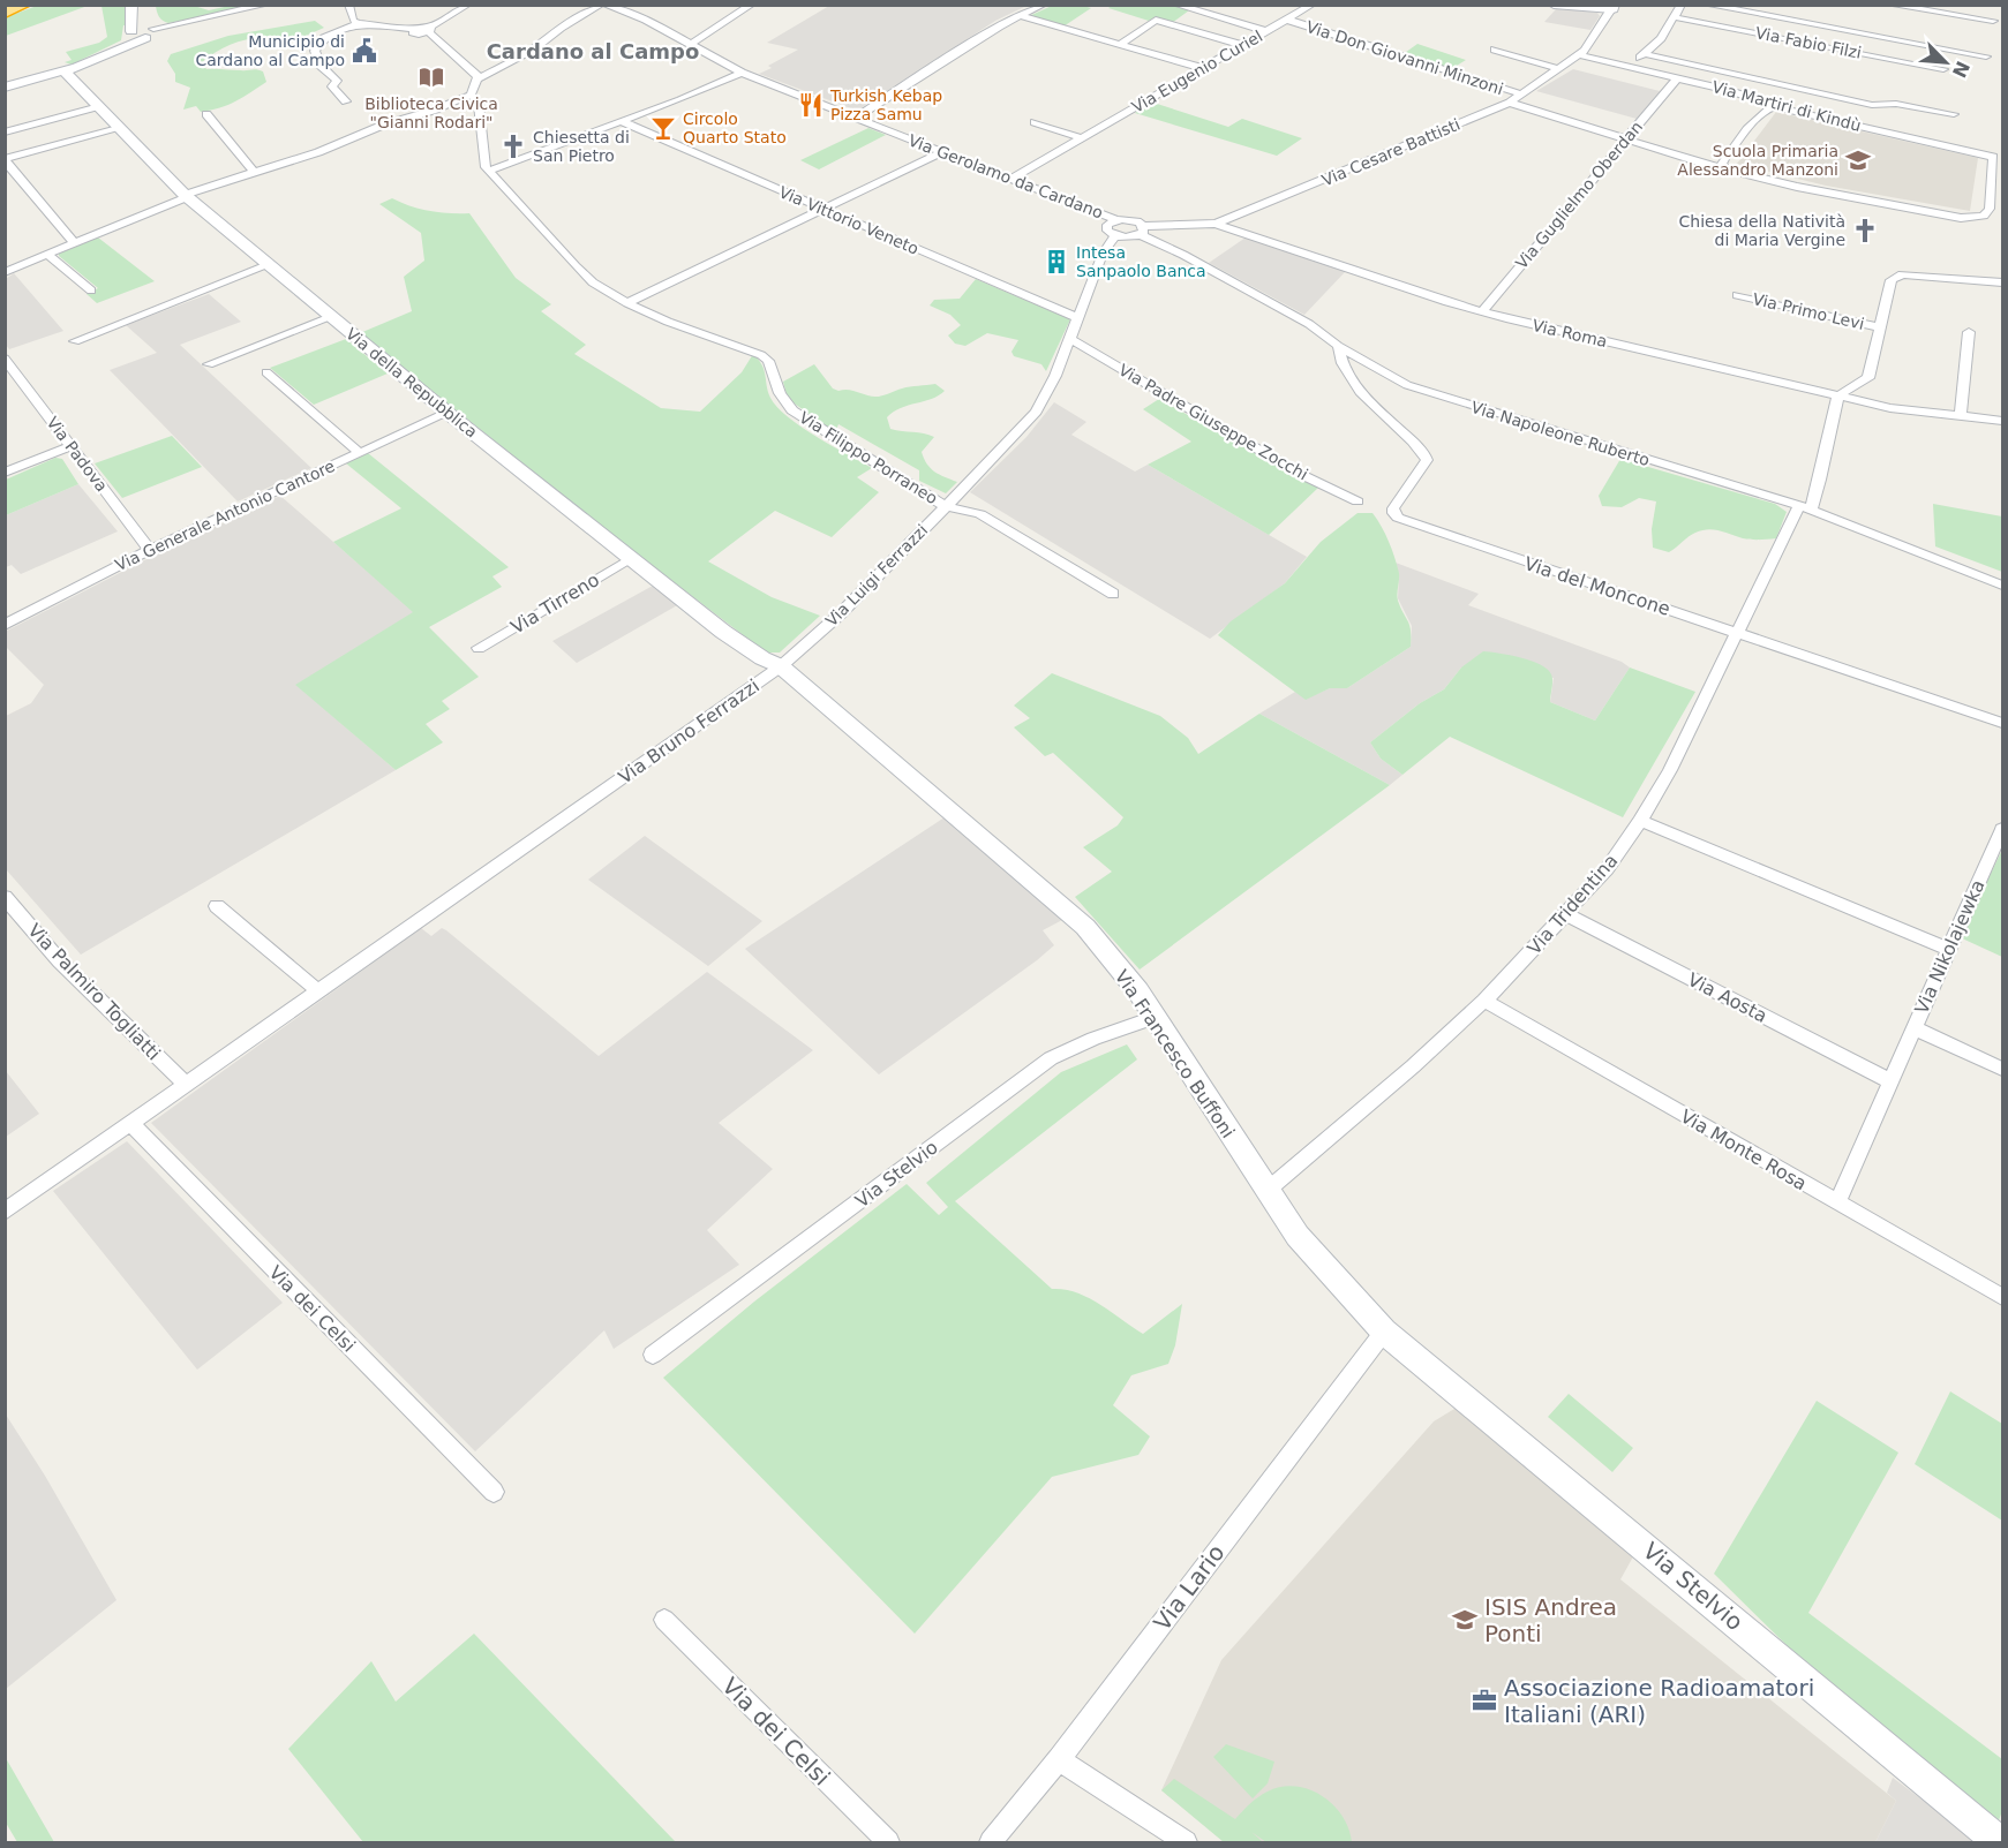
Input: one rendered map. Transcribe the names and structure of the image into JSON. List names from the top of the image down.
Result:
{
  "streets": {
    "street": [
      "Via Fabio Filzi",
      "Via Don Giovanni Minzoni",
      "Via Eugenio Curiel",
      "Via Martiri di Kindù",
      "Via Cesare Battisti",
      "Via Gerolamo da Cardano",
      "Via Guglielmo Oberdan",
      "Via Vittorio Veneto",
      "Via Primo Levi",
      "Via Roma",
      "Via della Repubblica",
      "Via Padre Giuseppe Zocchi",
      "Via Napoleone Ruberto",
      "Via Padova",
      "Via Filippo Porraneo",
      "Via Generale Antonio Cantore",
      "Via Luigi Ferrazzi",
      "Via del Moncone",
      "Via Tirreno",
      "Via Bruno Ferrazzi",
      "Via Tridentina",
      "Via Nikolajewka",
      "Via Palmiro Togliatti",
      "Via Aosta",
      "Via Francesco Buffoni",
      "Via Monte Rosa",
      "Via Stelvio",
      "Via dei Celsi",
      "Via Lario"
    ]
  },
  "crossings": [
    ["Via Don Giovanni Minzoni", "Via Eugenio Curiel"],
    ["Via Don Giovanni Minzoni", "Via Cesare Battisti"],
    ["Via Eugenio Curiel", "Via Gerolamo da Cardano"],
    ["Via Martiri di Kindù", "Via Cesare Battisti"],
    ["Via Martiri di Kindù", "Via Guglielmo Oberdan"],
    ["Via Cesare Battisti", "Via Roma"],
    ["Via Gerolamo da Cardano", "Via Roma"],
    ["Via Gerolamo da Cardano", "Via Napoleone Ruberto"],
    ["Via Guglielmo Oberdan", "Via Roma"],
    ["Via Vittorio Veneto", "Via Luigi Ferrazzi"],
    ["Via Roma", "Via Napoleone Ruberto"],
    ["Via Roma", "Via Tridentina"],
    ["Via della Repubblica", "Via Generale Antonio Cantore"],
    ["Via della Repubblica", "Via Luigi Ferrazzi"],
    ["Via della Repubblica", "Via Tirreno"],
    ["Via della Repubblica", "Via Bruno Ferrazzi"],
    ["Via della Repubblica", "Via Francesco Buffoni"],
    ["Via Padre Giuseppe Zocchi", "Via Luigi Ferrazzi"],
    ["Via Napoleone Ruberto", "Via del Moncone"],
    ["Via Napoleone Ruberto", "Via Tridentina"],
    ["Via Padova", "Via Generale Antonio Cantore"],
    ["Via Filippo Porraneo", "Via Luigi Ferrazzi"],
    ["Via Luigi Ferrazzi", "Via Bruno Ferrazzi"],
    ["Via Luigi Ferrazzi", "Via Francesco Buffoni"],
    ["Via del Moncone", "Via Tridentina"],
    ["Via Bruno Ferrazzi", "Via Palmiro Togliatti"],
    ["Via Bruno Ferrazzi", "Via Francesco Buffoni"],
    ["Via Bruno Ferrazzi", "Via dei Celsi"],
    ["Via Tridentina", "Via Aosta"],
    ["Via Tridentina", "Via Francesco Buffoni"],
    ["Via Tridentina", "Via Monte Rosa"],
    ["Via Nikolajewka", "Via Aosta"],
    ["Via Nikolajewka", "Via Monte Rosa"],
    ["Via Francesco Buffoni", "Via Stelvio"],
    ["Via Francesco Buffoni", "Via Lario"],
    ["Via Stelvio", "Via Lario"]
  ],
  "districts": ["Cardano al Campo"],
  "places": {
    "public building": ["Municipio di Cardano al Campo"],
    "library": ["Biblioteca Civica \"Gianni Rodari\""],
    "restaurant": ["Turkish Kebap Pizza Samu"],
    "bar": ["Circolo Quarto Stato"],
    "church": ["Chiesetta di San Pietro", "Chiesa della Natività di Maria Vergine"],
    "school or university": ["Scuola Primaria Alessandro Manzoni", "ISIS Andrea Ponti"],
    "building": ["Intesa Sanpaolo Banca"],
    "office": ["Associazione Radioamatori Italiani (ARI)"]
  },
  "north": "bottom right"
}
